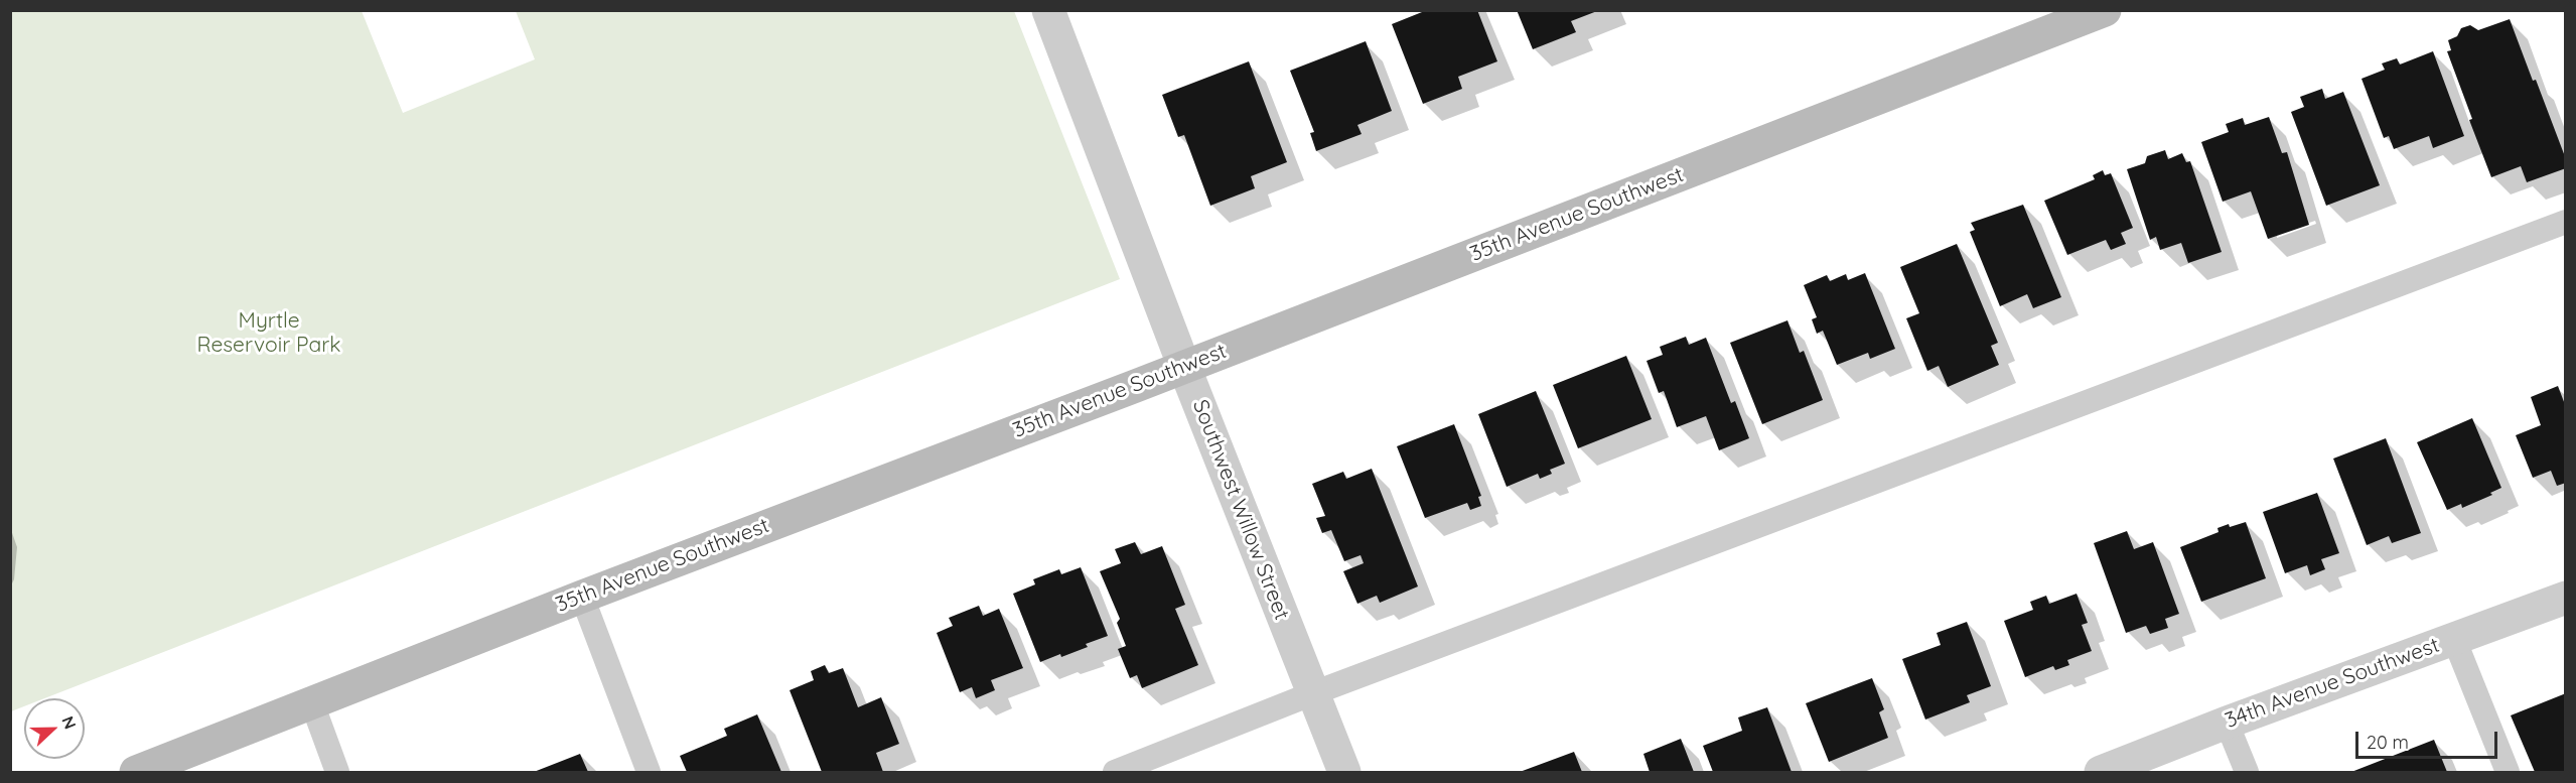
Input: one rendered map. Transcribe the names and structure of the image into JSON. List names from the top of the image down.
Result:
{
  "streets": {
    "main road": ["35th Avenue Southwest"],
    "street": ["Southwest Willow Street", "34th Avenue Southwest"]
  },
  "crossings": [
    ["35th Avenue Southwest", "Southwest Willow Street"]
  ],
  "parks": ["Myrtle Reservoir Park"],
  "scale_bar": "20 m",
  "north": "right"
}
